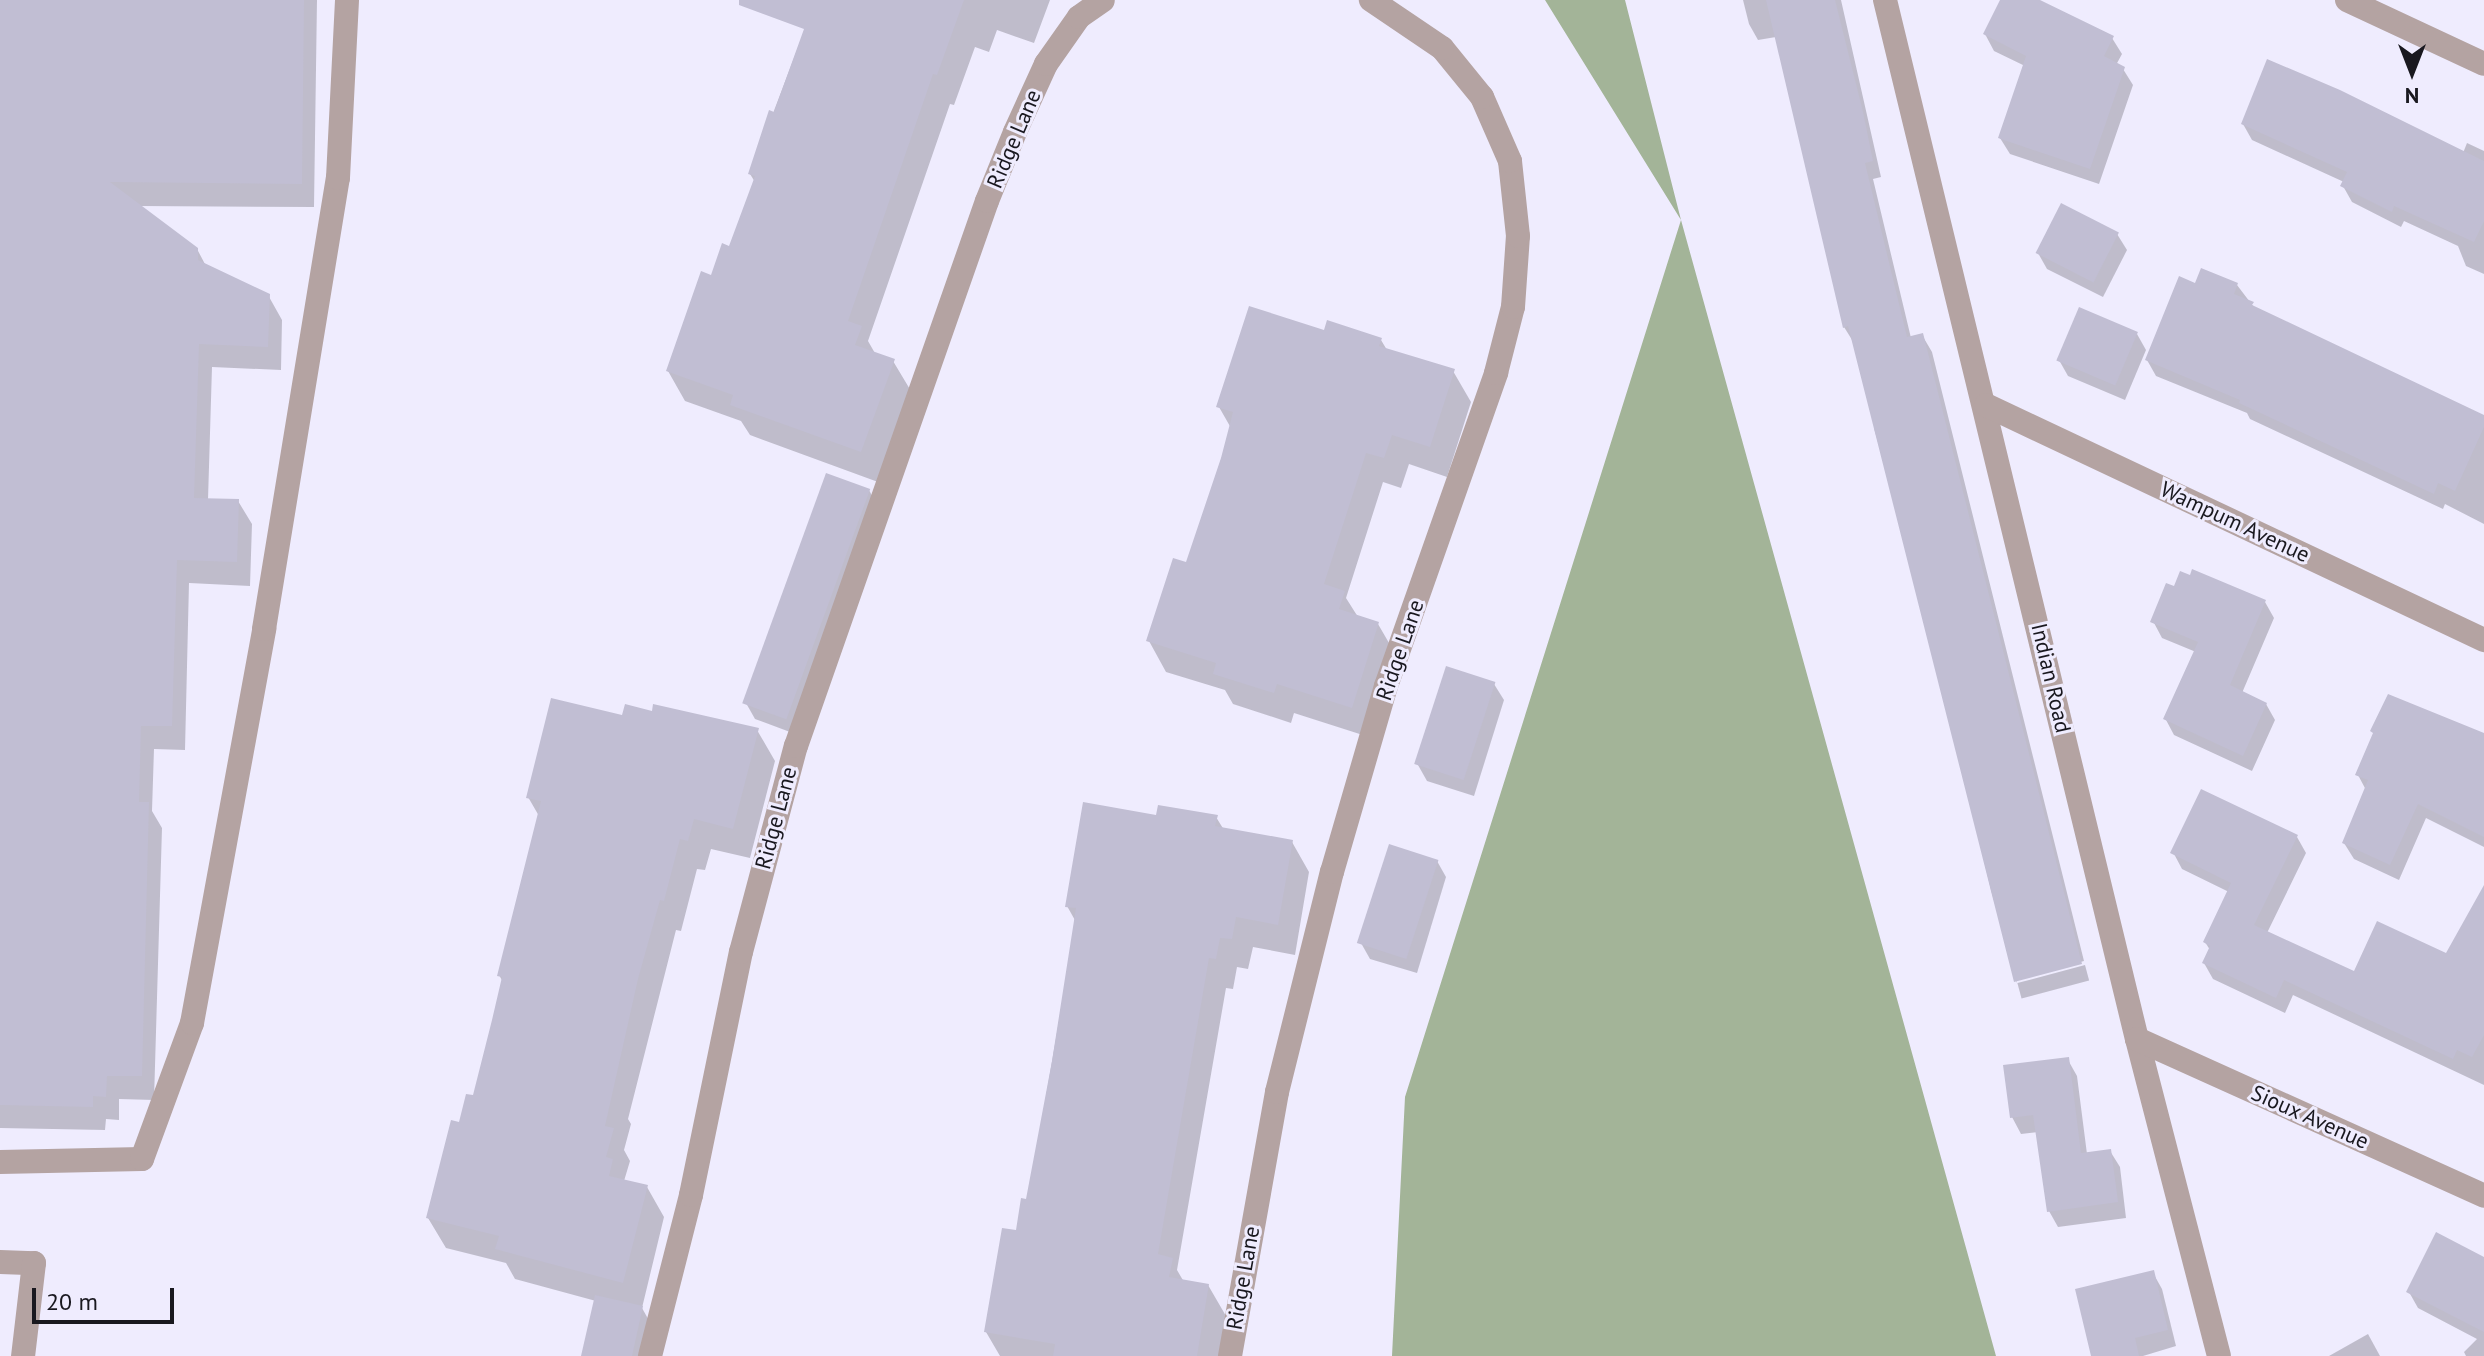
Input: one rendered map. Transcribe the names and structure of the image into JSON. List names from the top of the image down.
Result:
{
  "streets": {
    "street": [
      "Ridge Lane",
      "Wampum Avenue",
      "Indian Road",
      "Sioux Avenue"
    ]
  },
  "crossings": [
    ["Wampum Avenue", "Indian Road"],
    ["Indian Road", "Sioux Avenue"]
  ],
  "scale_bar": "20 m",
  "north": "bottom"
}
